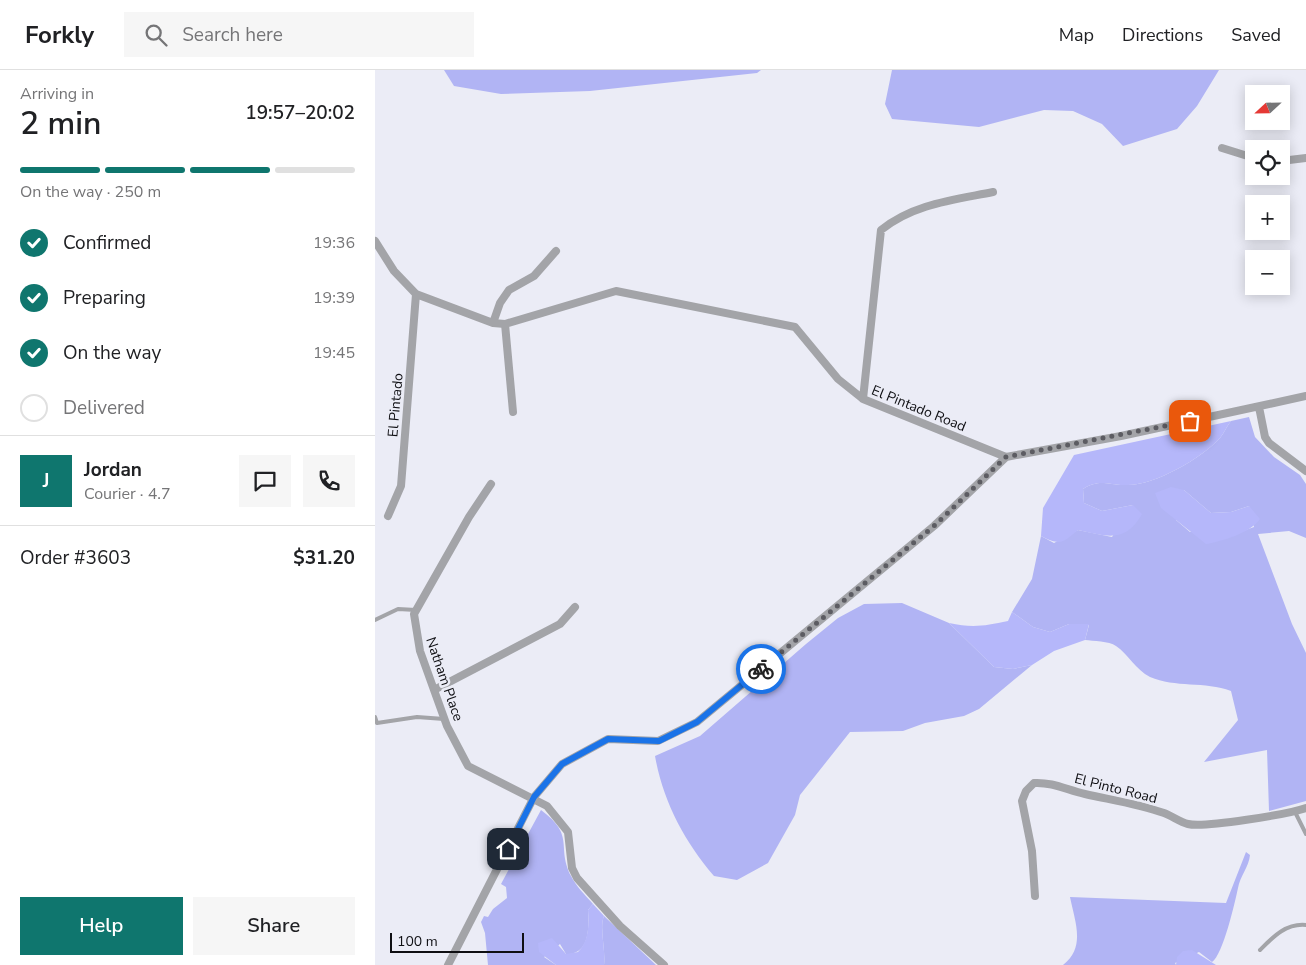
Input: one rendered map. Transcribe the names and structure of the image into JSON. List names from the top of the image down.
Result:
{
  "streets": {
    "street": [
      "El Pintado",
      "El Pintado Road",
      "Natham Place",
      "El Pinto Road"
    ]
  },
  "crossings": [
    ["El Pintado", "El Pintado Road"]
  ],
  "scale_bar": "100 m",
  "north": "left",
  "page": {
    "header": "Forkly",
    "search": "Search here",
    "nav": ["Map", "Directions", "Saved"],
    "heading": ["2 min", "Arriving in", "19:57–20:02"],
    "panel": [
      "Jordan",
      "Courier · 4.7",
      "Order #3603",
      "$31.20"
    ],
    "map_buttons": ["+", "−"],
    "bar": "On the way · 250 m",
    "list": [
      ["Confirmed", "19:36"],
      ["Preparing", "19:39"],
      ["On the way", "19:45"],
      "Delivered"
    ],
    "round": "J",
    "buttons": ["Help", "Share"],
    "scale": "100 m"
  }
}
